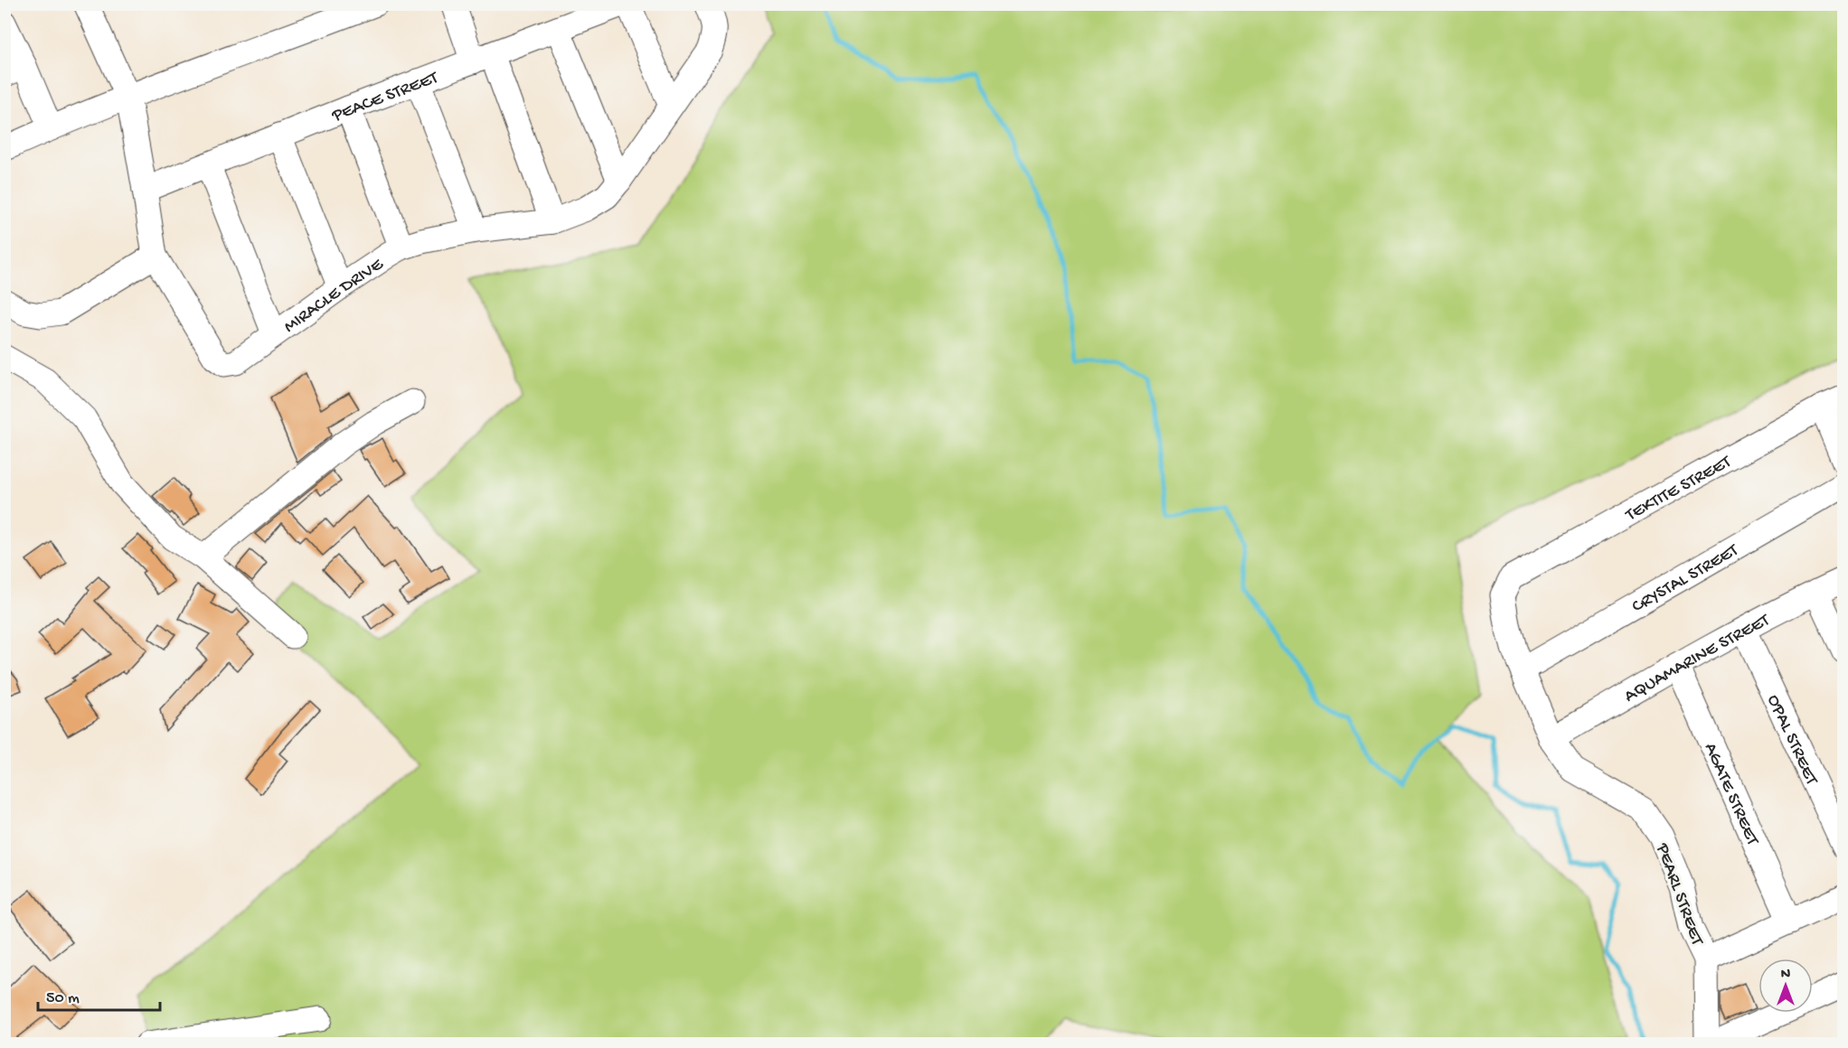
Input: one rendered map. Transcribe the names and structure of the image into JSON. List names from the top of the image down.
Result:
{
  "streets": {
    "street": [
      "PEACE STREET",
      "MIRACLE DRIVE",
      "TEKTITE STREET",
      "CRYSTAL STREET",
      "AQUAMARINE STREET",
      "OPAL STREET",
      "AGATE STREET",
      "PEARL STREET"
    ]
  },
  "crossings": [
    ["PEACE STREET", "MIRACLE DRIVE"],
    ["TEKTITE STREET", "PEARL STREET"],
    ["CRYSTAL STREET", "PEARL STREET"],
    ["AQUAMARINE STREET", "OPAL STREET"],
    ["AQUAMARINE STREET", "AGATE STREET"],
    ["AQUAMARINE STREET", "PEARL STREET"]
  ],
  "scale_bar": "50 m",
  "north": "top"
}
